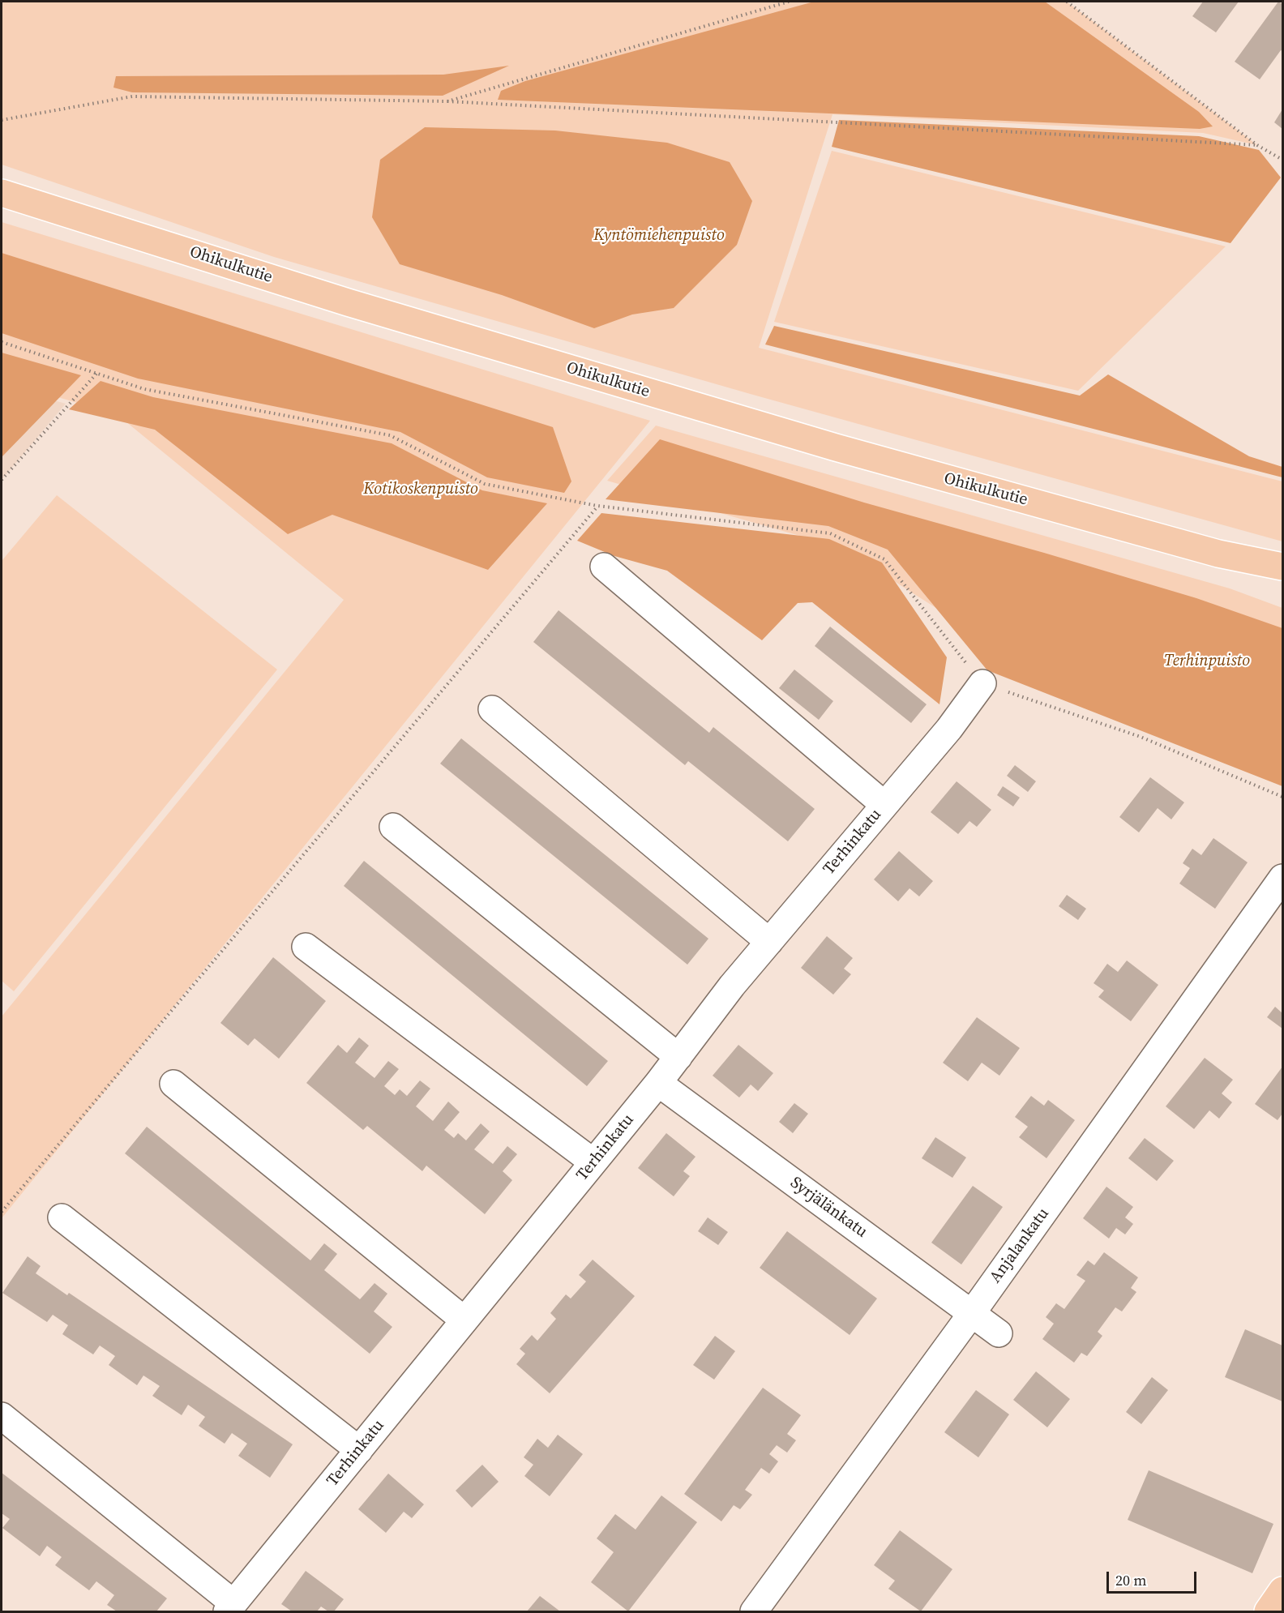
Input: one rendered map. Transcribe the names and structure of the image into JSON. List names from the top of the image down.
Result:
{
  "streets": {
    "main road": ["Ohikulkutie"],
    "street": ["Terhinkatu", "Syrjälänkatu", "Anjalankatu"]
  },
  "crossings": [
    ["Terhinkatu", "Syrjälänkatu"],
    ["Syrjälänkatu", "Anjalankatu"]
  ],
  "parks": ["Kyntömiehenpuisto", "Kotikoskenpuisto", "Terhinpuisto"],
  "scale_bar": "20 m"
}
